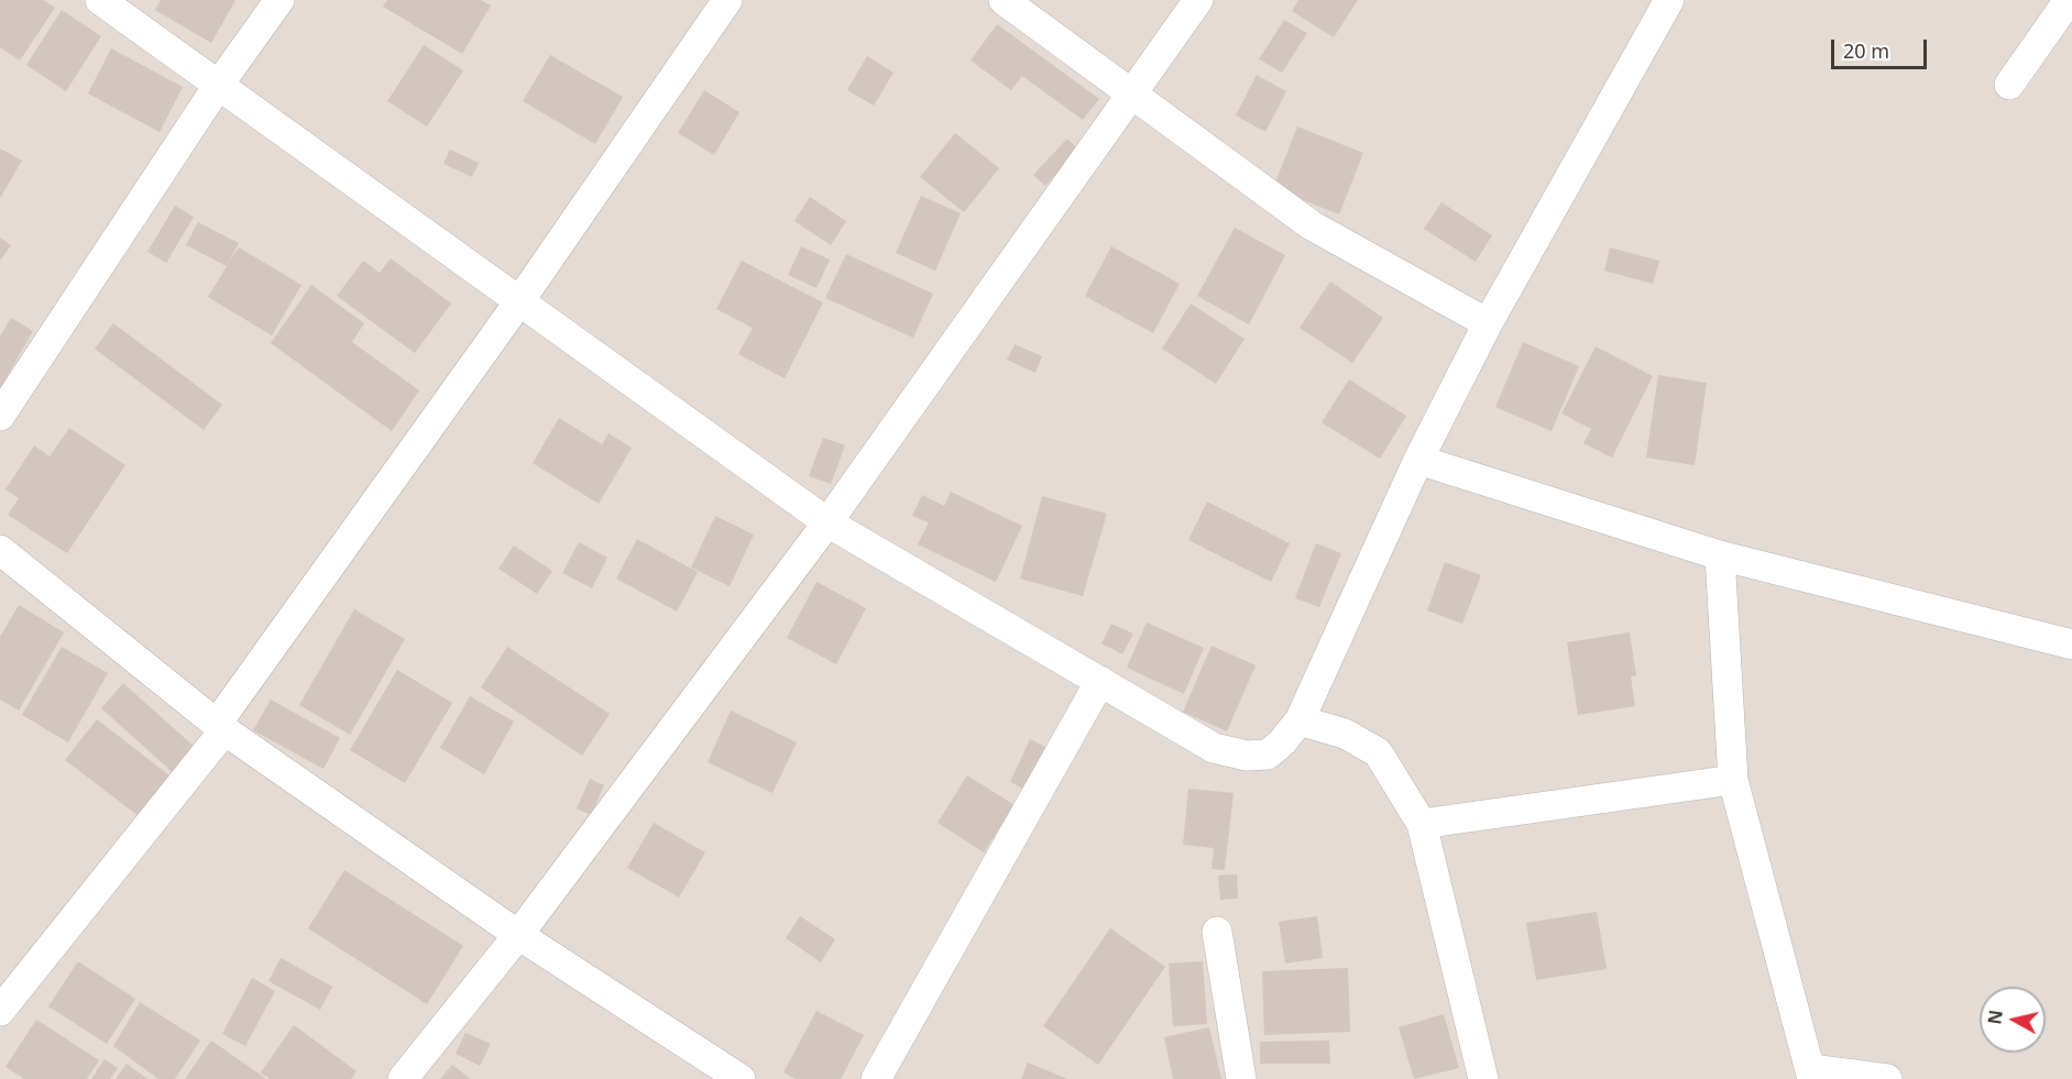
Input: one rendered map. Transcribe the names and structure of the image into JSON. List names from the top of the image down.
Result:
{
  "scale_bar": "20 m",
  "north": "left"
}
